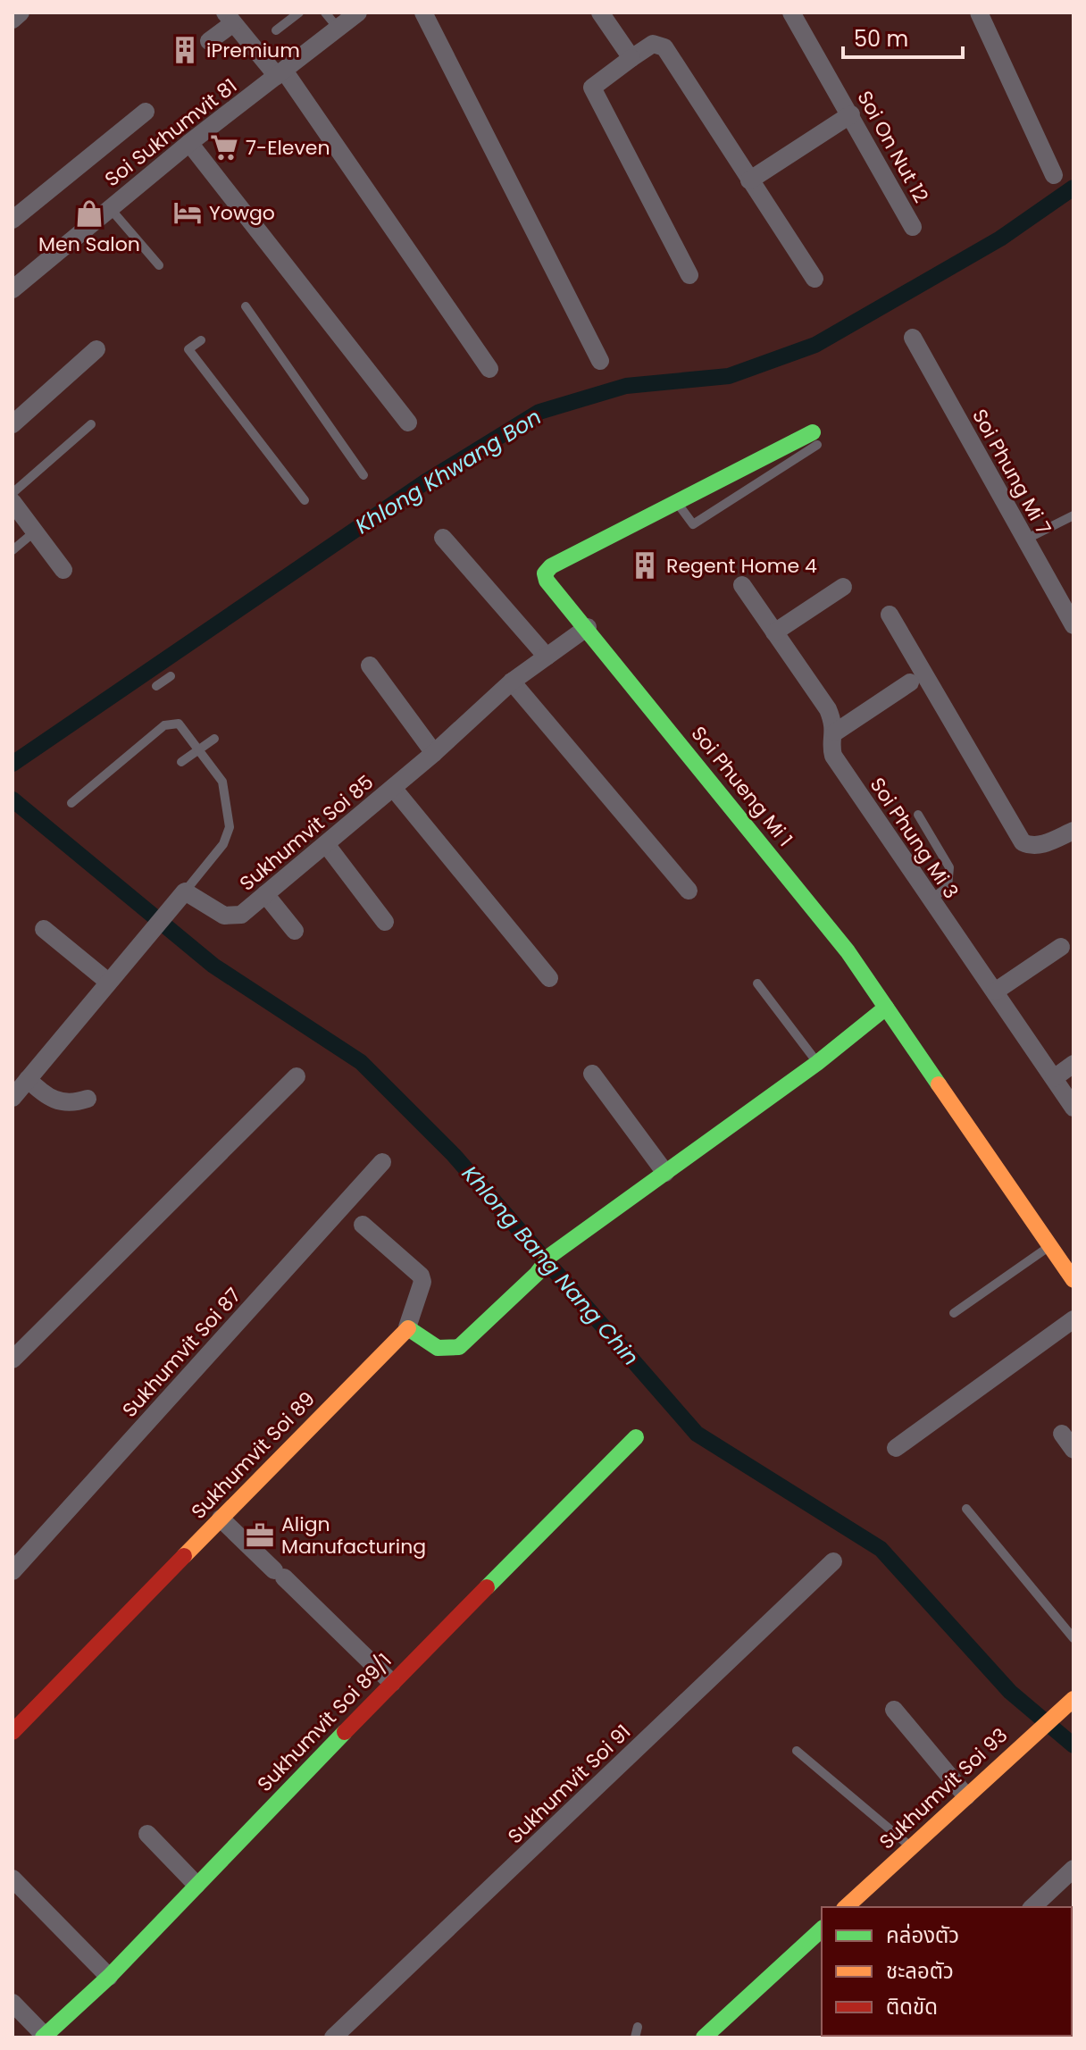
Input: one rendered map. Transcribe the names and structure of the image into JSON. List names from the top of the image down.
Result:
{
  "streets": {
    "street": [
      "Soi Sukhumvit 81",
      "Soi On Nut 12",
      "Soi Phung Mi 7",
      "Soi Phueng Mi 1",
      "Sukhumvit Soi 85",
      "Soi Phung Mi 3",
      "Sukhumvit Soi 87",
      "Sukhumvit Soi 89",
      "Sukhumvit Soi 89/1",
      "Sukhumvit Soi 91",
      "Sukhumvit Soi 93"
    ]
  },
  "crossings": [
    ["Soi Phueng Mi 1", "Sukhumvit Soi 85"]
  ],
  "water": ["Khlong Khwang Bon", "Khlong Bang Nang Chin"],
  "places": {
    "building": ["iPremium", "Regent Home 4"],
    "supermarket": ["7-Eleven"],
    "hotel": ["Yowgo"],
    "shop": ["Men Salon"],
    "office": ["Align Manufacturing"]
  },
  "legend": ["คล่องตัว", "ชะลอตัว", "ติดขัด"],
  "scale_bar": "50 m"
}
